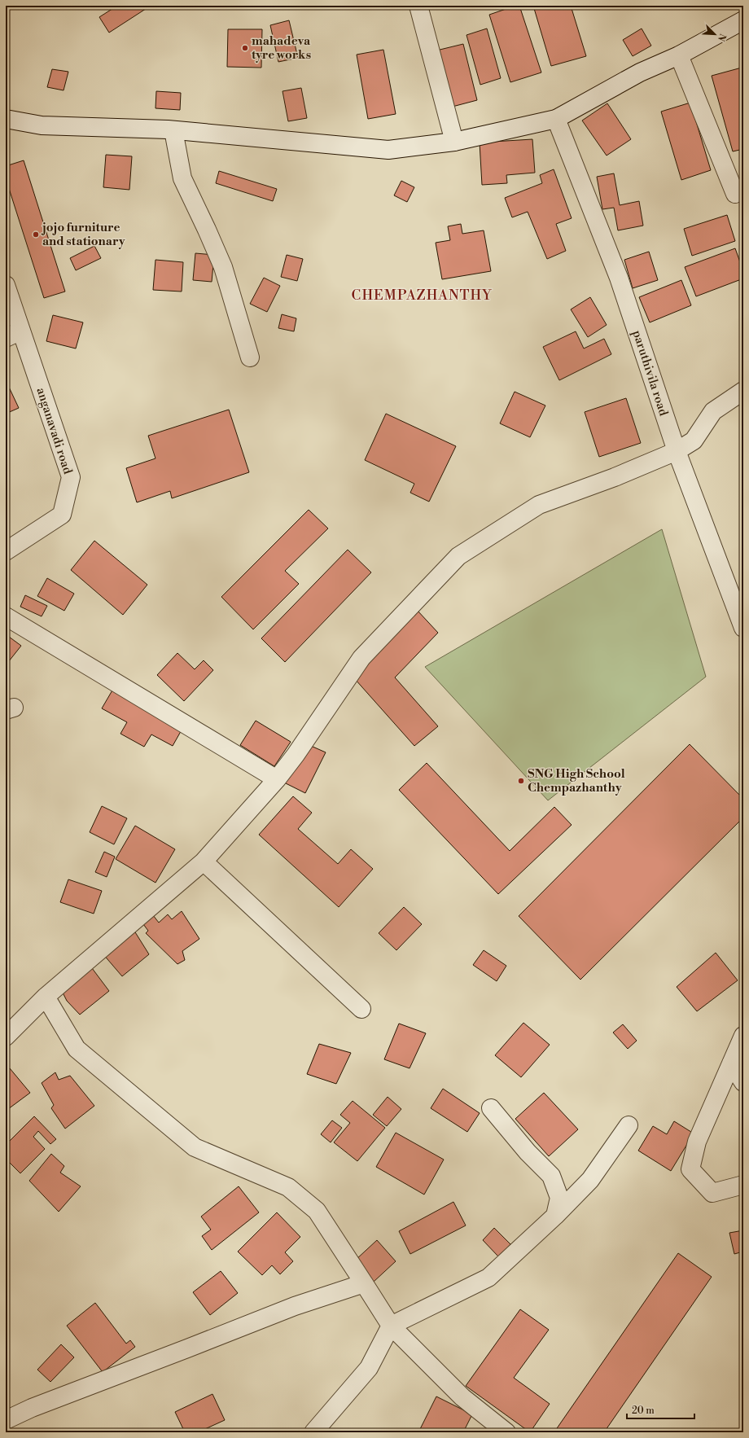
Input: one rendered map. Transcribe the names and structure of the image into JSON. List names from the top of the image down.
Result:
{
  "streets": {
    "street": ["paruthivila road", "anganavadi road"]
  },
  "districts": ["CHEMPAZHANTHY"],
  "places": ["mahadeva tyre works", "jojo furniture and stationary", "SNG High School Chempazhanthy"],
  "scale_bar": "20 m",
  "north": "bottom right"
}
